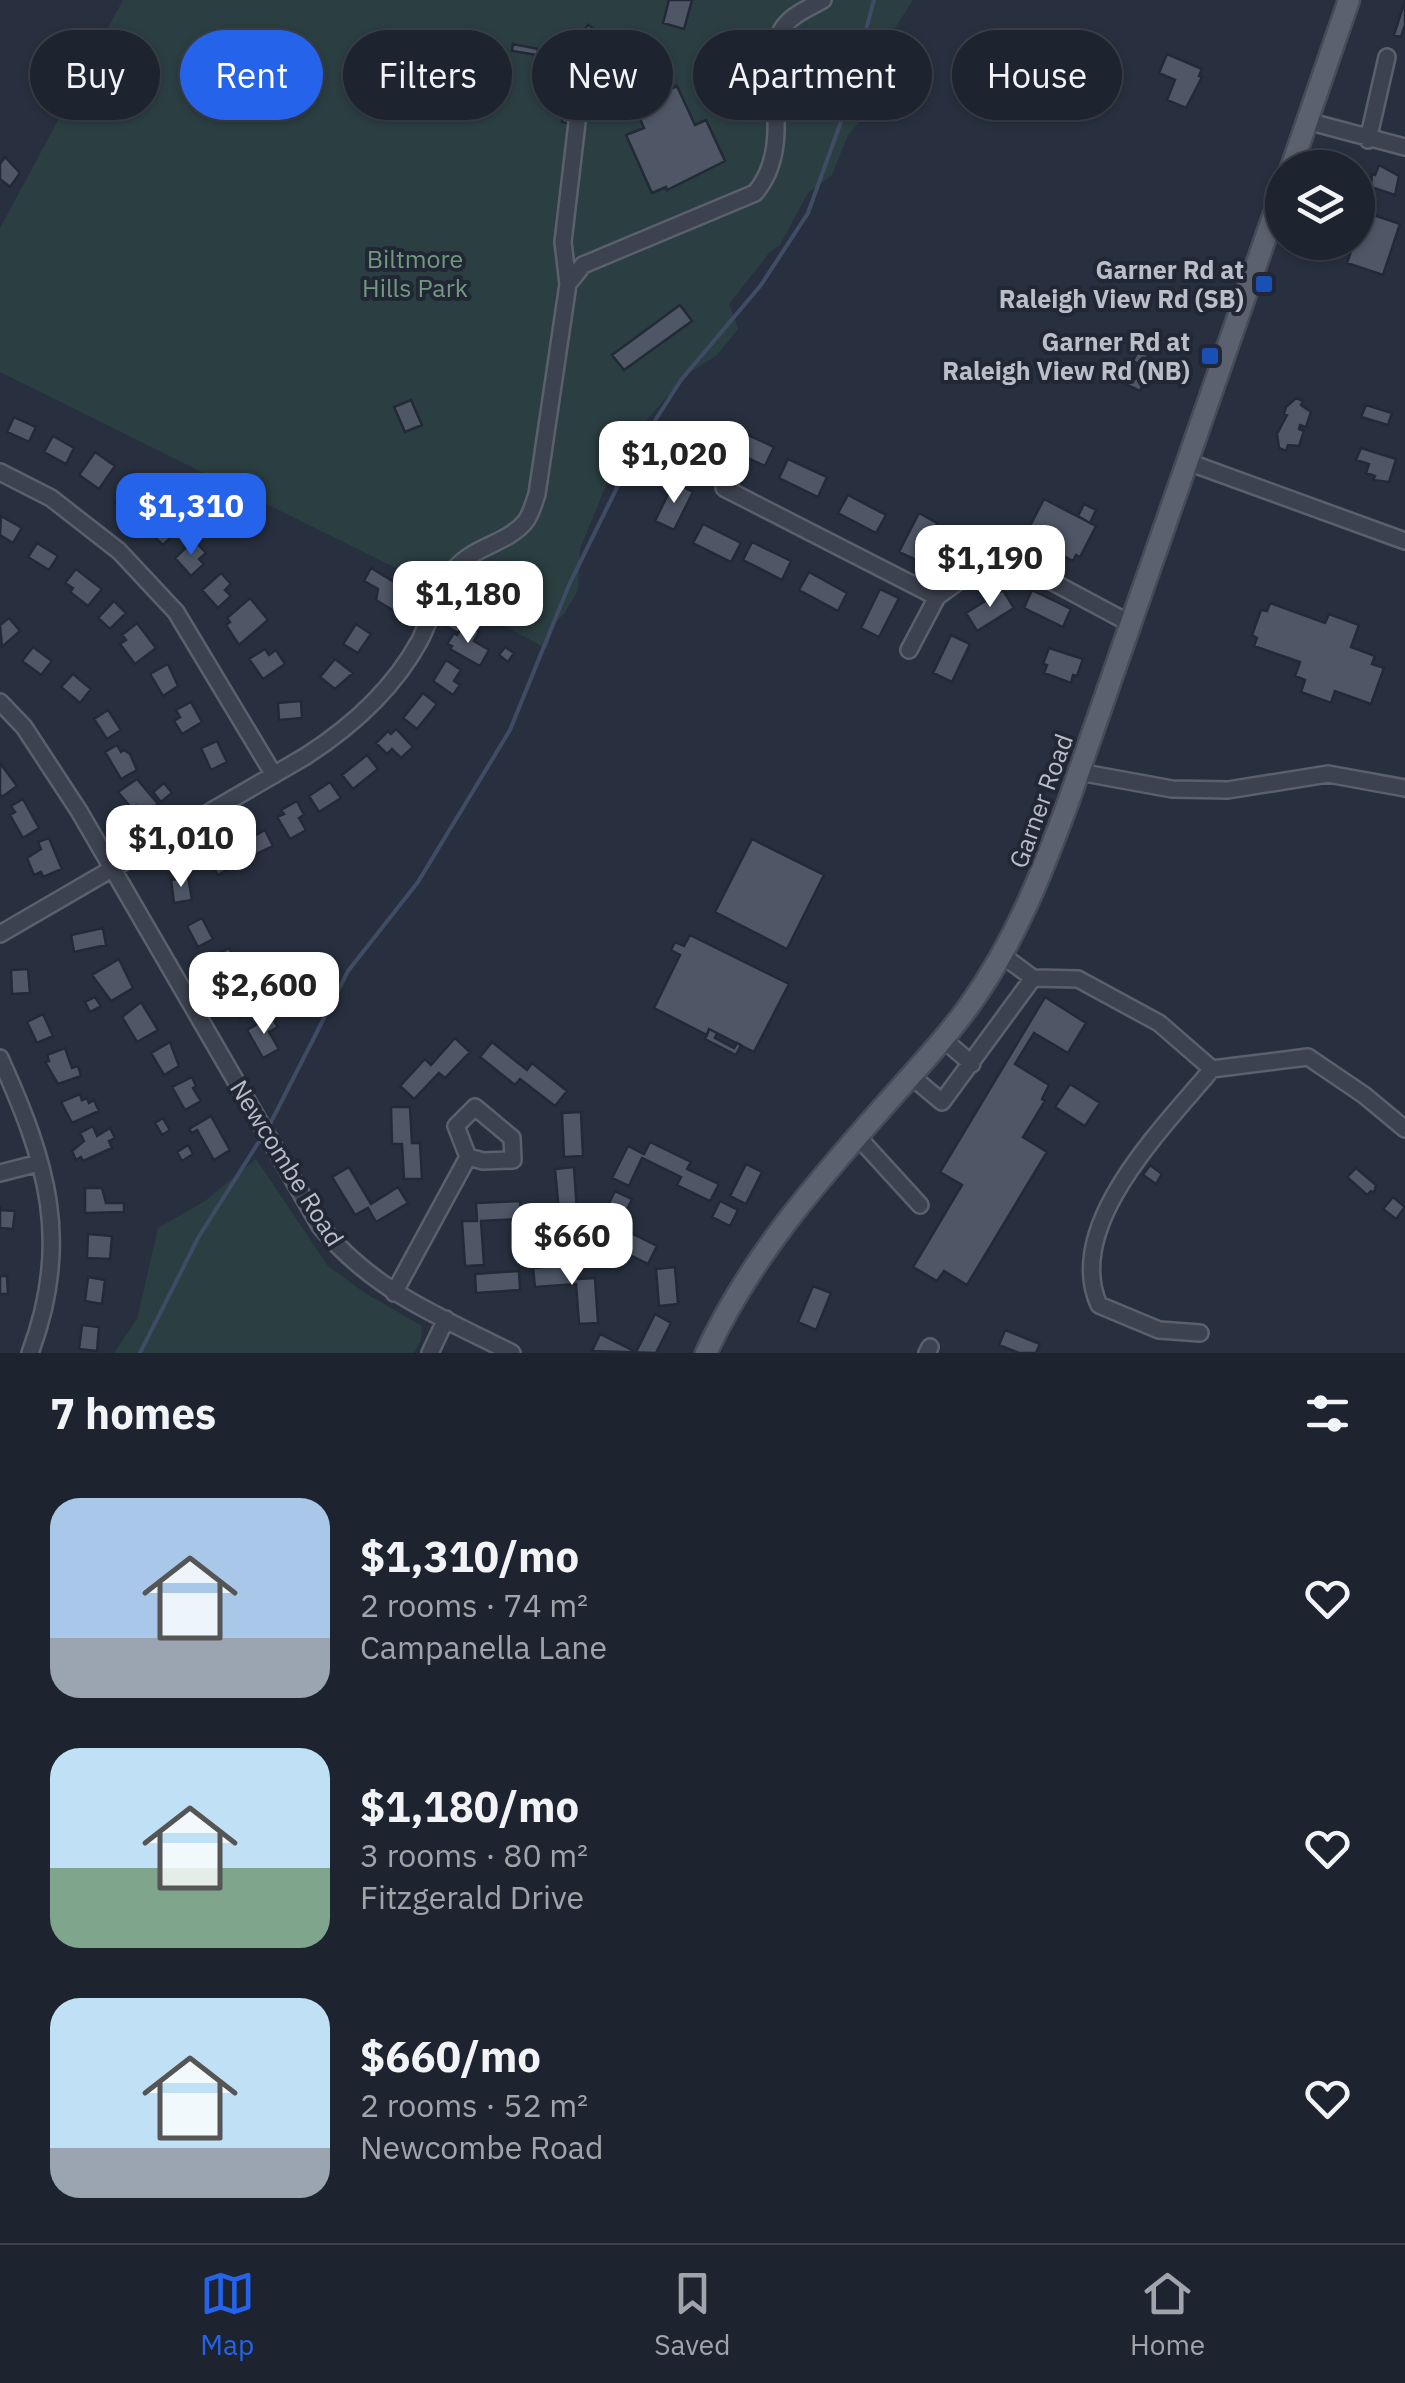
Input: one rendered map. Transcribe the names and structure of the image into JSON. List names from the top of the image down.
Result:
{
  "streets": {
    "main road": ["Garner Road"],
    "street": ["Newcombe Road"]
  },
  "parks": ["Biltmore Hills Park"],
  "places": {
    "transit": ["Garner Rd at Raleigh View Rd (SB)", "Garner Rd at Raleigh View Rd (NB)"]
  },
  "page": {
    "chip": [
      "Buy",
      "Rent",
      "Filters",
      "New",
      "Apartment",
      "House"
    ],
    "price": [
      "$1,020",
      "$1,310",
      "$1,190",
      "$1,180",
      "$1,010",
      "$2,600",
      "$660"
    ],
    "heading": "7 homes",
    "list": [
      {
        "name": "$1,310/mo",
        "note": "2 rooms · 74 m² · Campanella Lane"
      },
      {
        "name": "$1,180/mo",
        "note": "3 rooms · 80 m² · Fitzgerald Drive"
      },
      {
        "name": "$660/mo",
        "note": "2 rooms · 52 m² · Newcombe Road"
      }
    ],
    "tabs": ["Map", "Saved", "Home"]
  }
}
